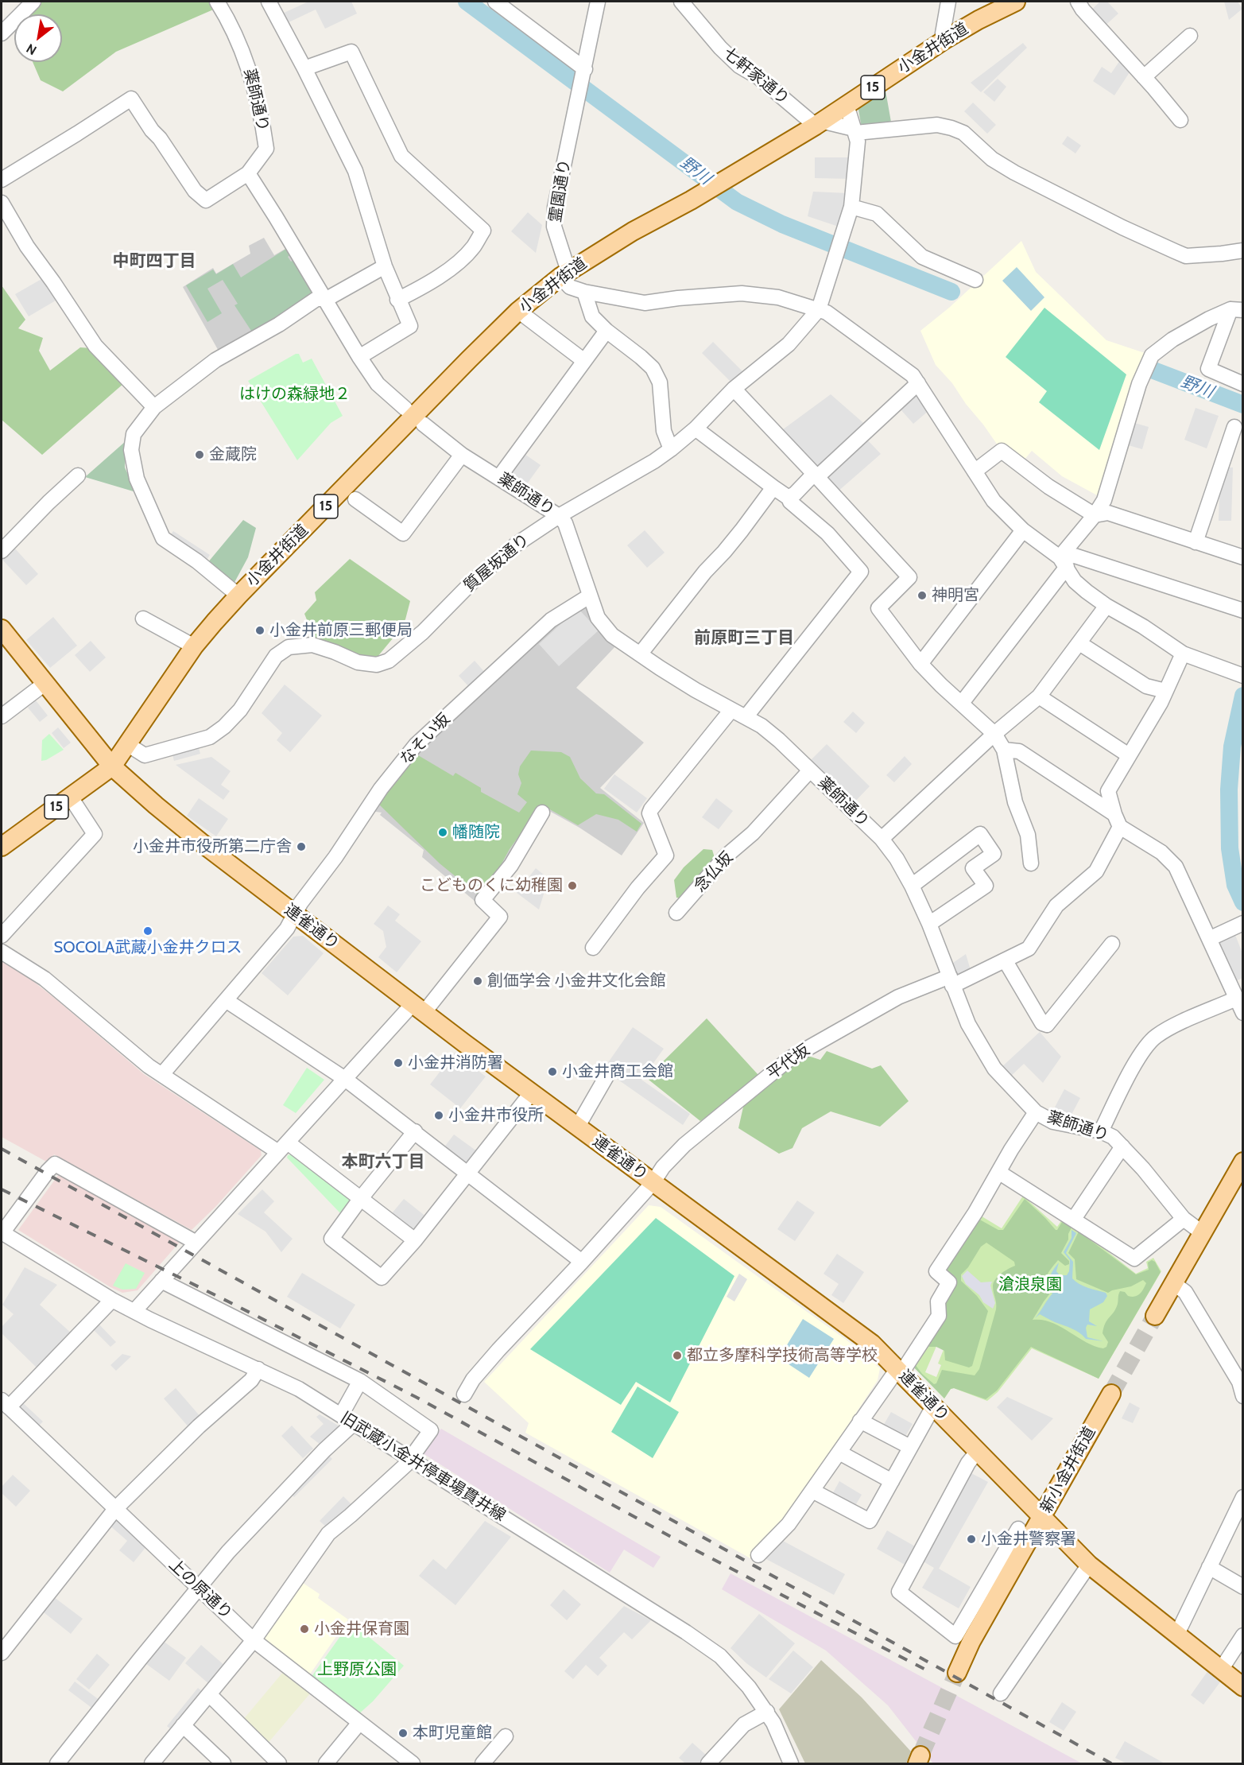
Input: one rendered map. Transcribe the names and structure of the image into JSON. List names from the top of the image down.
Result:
{
  "streets": {
    "main road": [
      "小金井街道",
      "15",
      "連雀通り",
      "新小金井街道"
    ],
    "street": [
      "七軒家通り",
      "薬師通り",
      "霊園通り",
      "質屋坂通り",
      "なそい坂",
      "念仏坂",
      "平代坂",
      "旧武蔵小金井停車場貫井線",
      "上の原通り"
    ]
  },
  "crossings": [
    ["小金井街道", "七軒家通り"],
    ["小金井街道", "霊園通り"],
    ["小金井街道", "質屋坂通り"],
    ["小金井街道", "連雀通り"],
    ["薬師通り", "質屋坂通り"],
    ["薬師通り", "なそい坂"],
    ["薬師通り", "念仏坂"],
    ["薬師通り", "平代坂"],
    ["なそい坂", "連雀通り"],
    ["連雀通り", "平代坂"],
    ["連雀通り", "新小金井街道"]
  ],
  "districts": ["中町四丁目", "前原町三丁目", "本町六丁目"],
  "water": ["野川"],
  "parks": ["はけの森緑地２", "滄浪泉園", "上野原公園"],
  "places": [
    "金蔵院",
    "神明宮",
    "小金井前原三郵便局",
    "幡随院",
    "小金井市役所第二庁舎",
    "こどものくに幼稚園",
    "SOCOLA武蔵小金井クロス",
    "創価学会 小金井文化会館",
    "小金井消防署",
    "小金井商工会館",
    "小金井市役所",
    "都立多摩科学技術高等学校",
    "小金井警察署",
    "小金井保育園",
    "本町児童館"
  ],
  "north": "bottom left"
}
